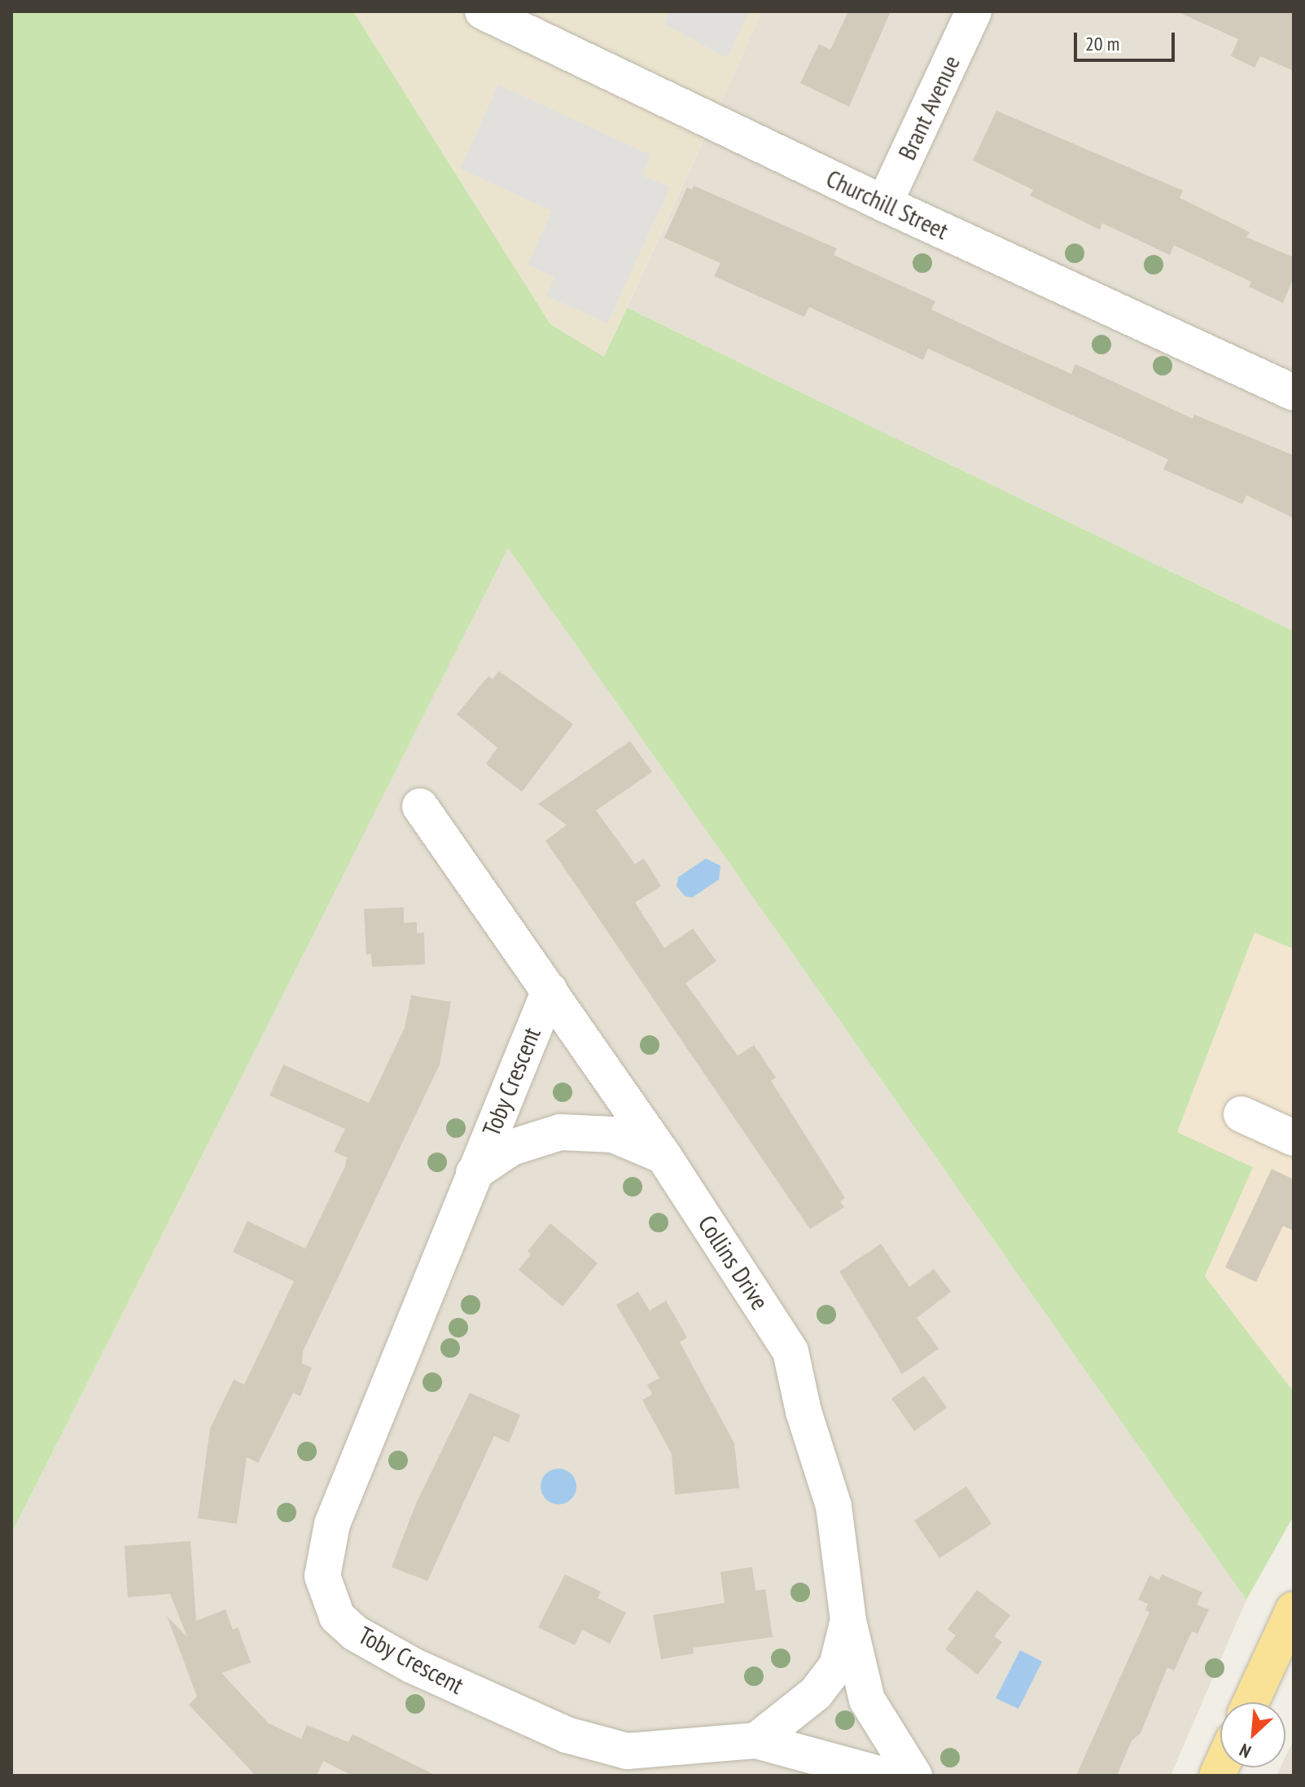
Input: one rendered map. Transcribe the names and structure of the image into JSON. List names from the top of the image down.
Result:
{
  "streets": {
    "street": [
      "Brant Avenue",
      "Churchill Street",
      "Toby Crescent",
      "Collins Drive"
    ]
  },
  "crossings": [
    ["Brant Avenue", "Churchill Street"],
    ["Toby Crescent", "Collins Drive"]
  ],
  "scale_bar": "20 m",
  "north": "bottom left"
}
